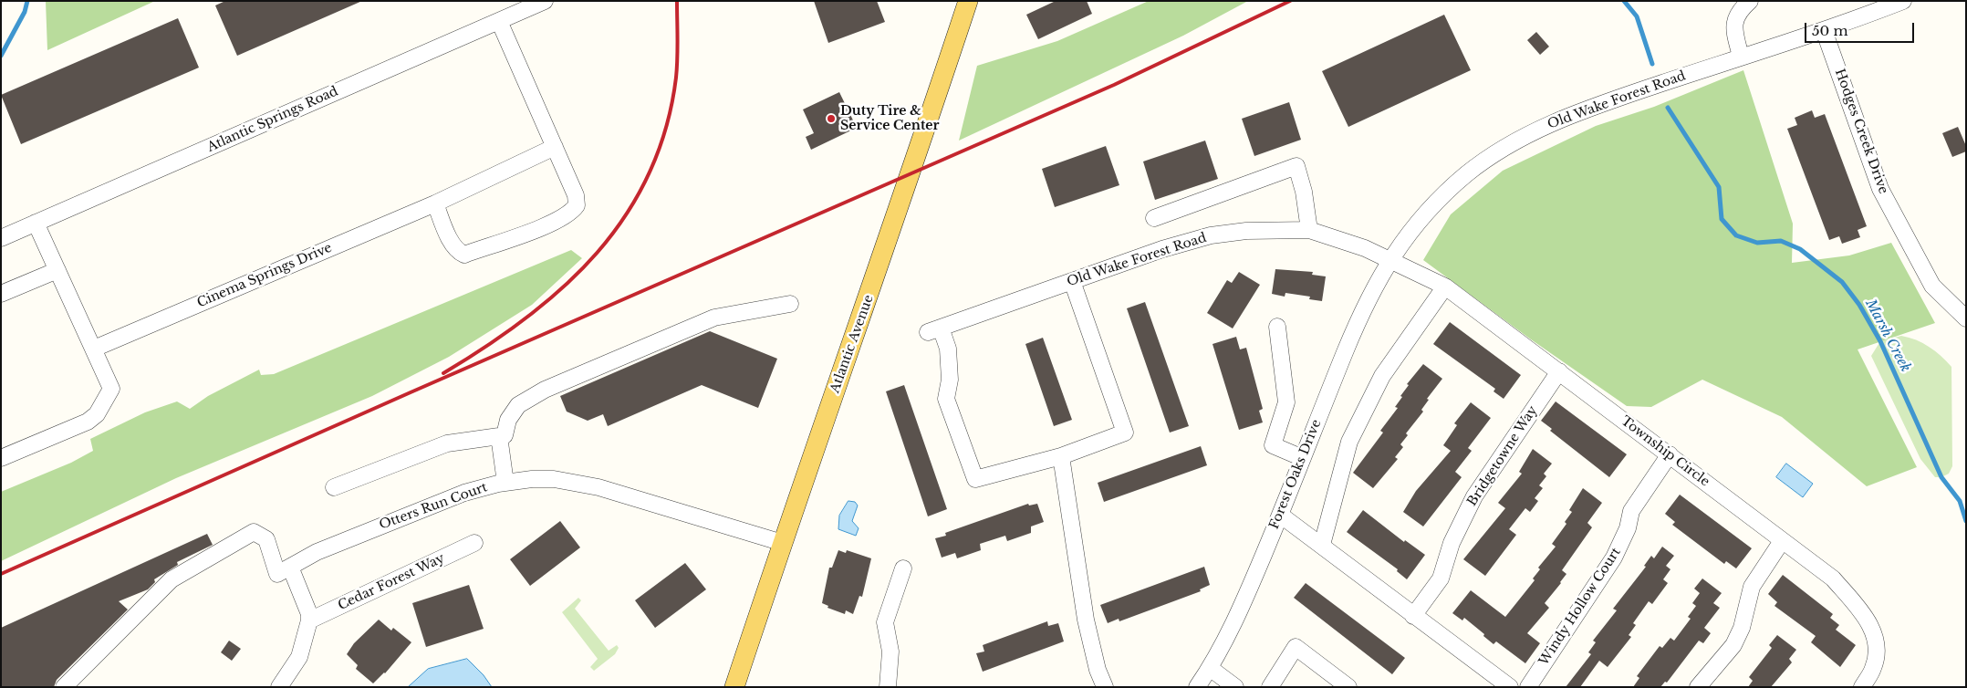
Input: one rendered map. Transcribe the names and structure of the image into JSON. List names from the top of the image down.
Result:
{
  "streets": {
    "main road": ["Atlantic Avenue"],
    "street": [
      "Old Wake Forest Road",
      "Atlantic Springs Road",
      "Hodges Creek Drive",
      "Cinema Springs Drive",
      "Township Circle",
      "Bridgetowne Way",
      "Forest Oaks Drive",
      "Otters Run Court",
      "Cedar Forest Way",
      "Windy Hollow Court"
    ]
  },
  "crossings": [
    ["Old Wake Forest Road", "Hodges Creek Drive"],
    ["Old Wake Forest Road", "Township Circle"],
    ["Old Wake Forest Road", "Forest Oaks Drive"],
    ["Atlantic Avenue", "Otters Run Court"],
    ["Township Circle", "Bridgetowne Way"],
    ["Township Circle", "Forest Oaks Drive"],
    ["Township Circle", "Windy Hollow Court"]
  ],
  "water": ["Marsh Creek"],
  "places": ["Duty Tire & Service Center"],
  "scale_bar": "50 m"
}
